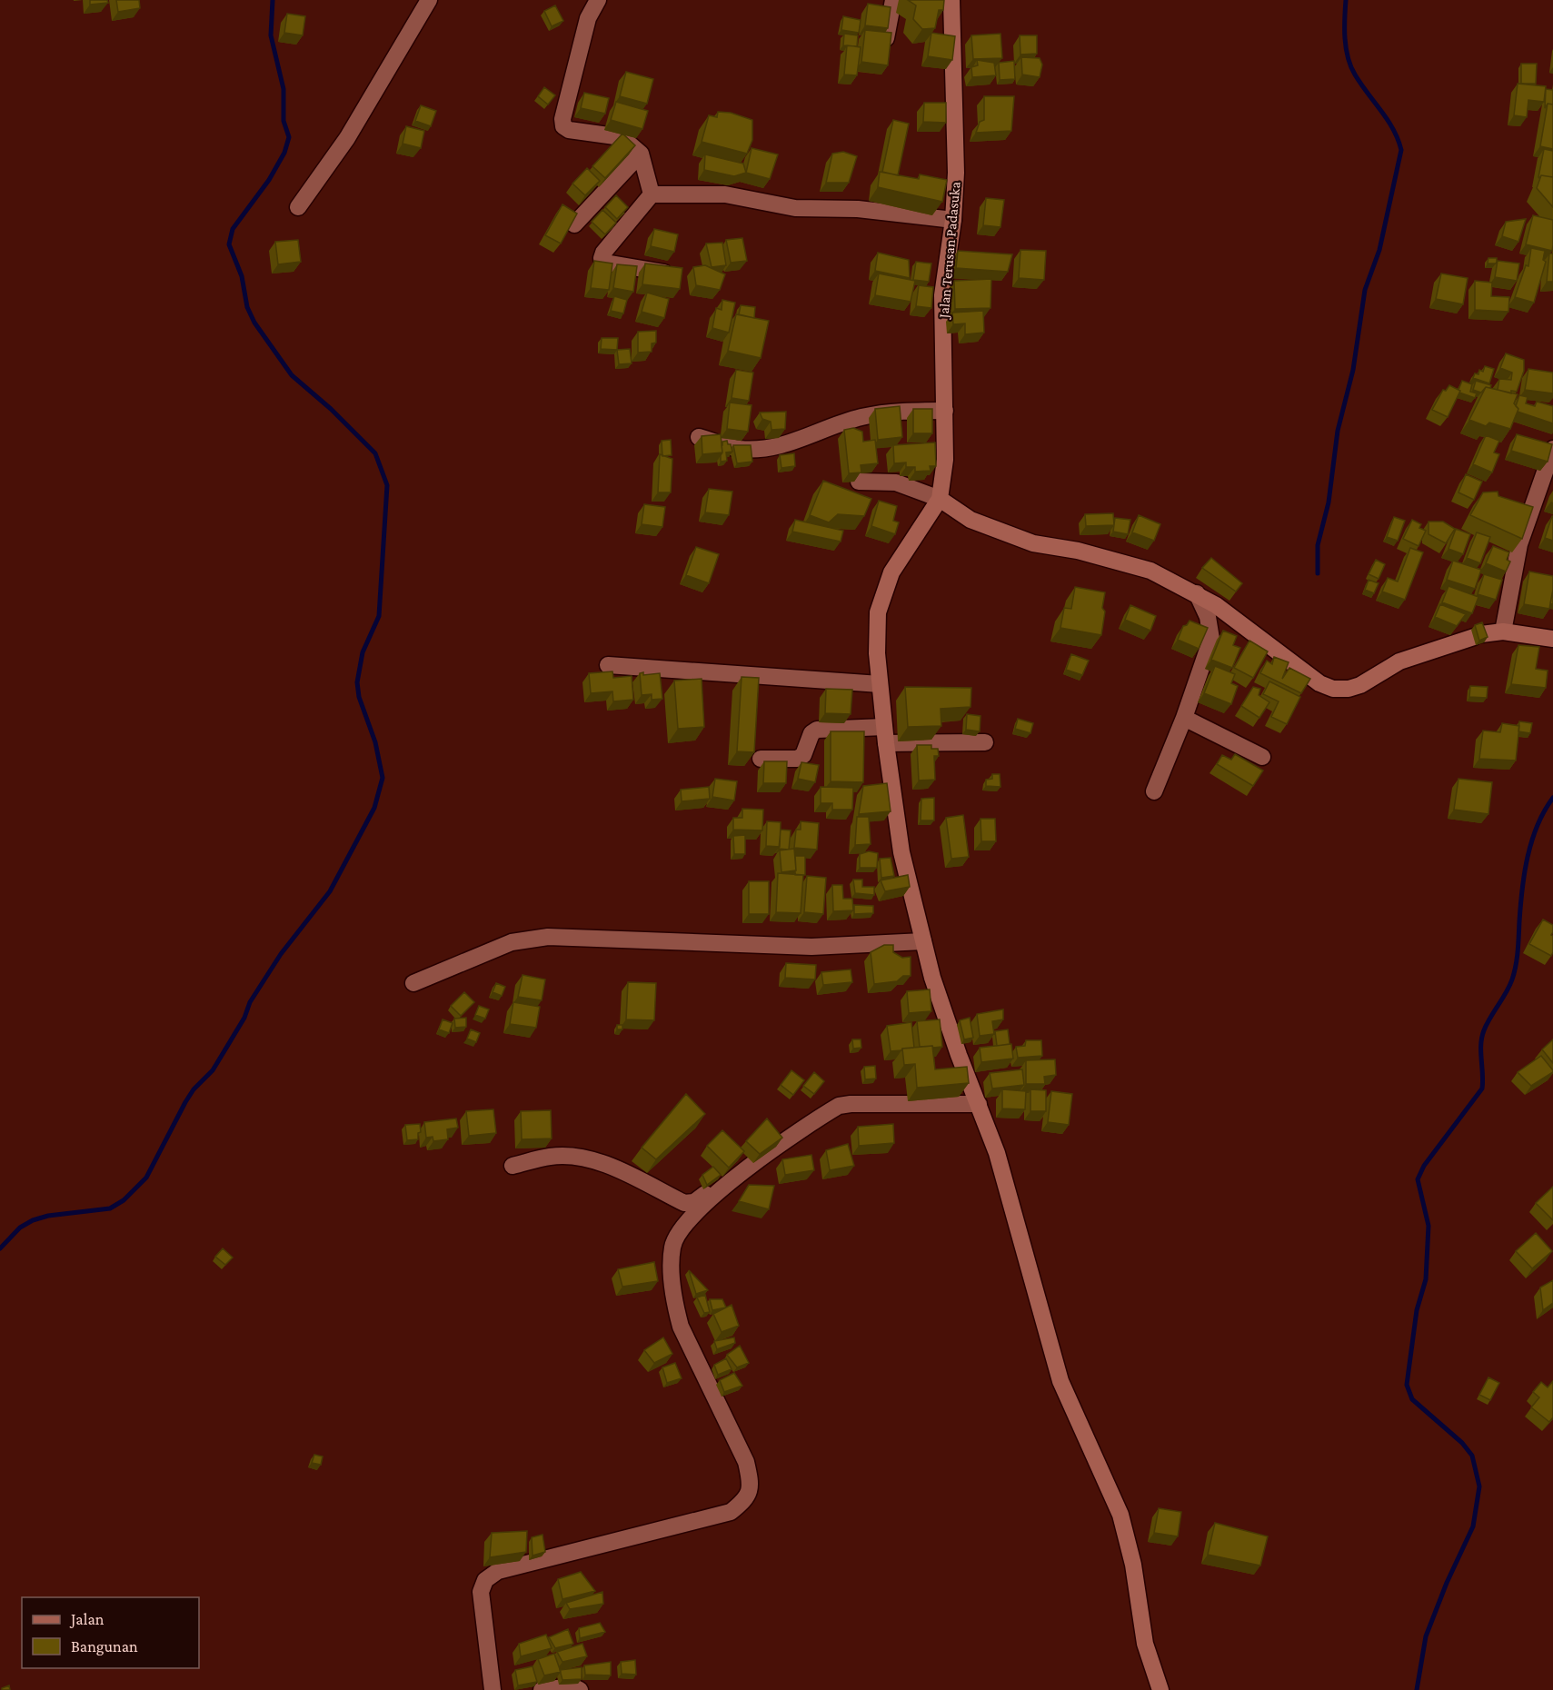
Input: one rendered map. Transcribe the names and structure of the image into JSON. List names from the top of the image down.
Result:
{
  "streets": {
    "street": ["Jalan Terusan Padasuka"]
  },
  "legend": ["Jalan", "Bangunan"]
}
